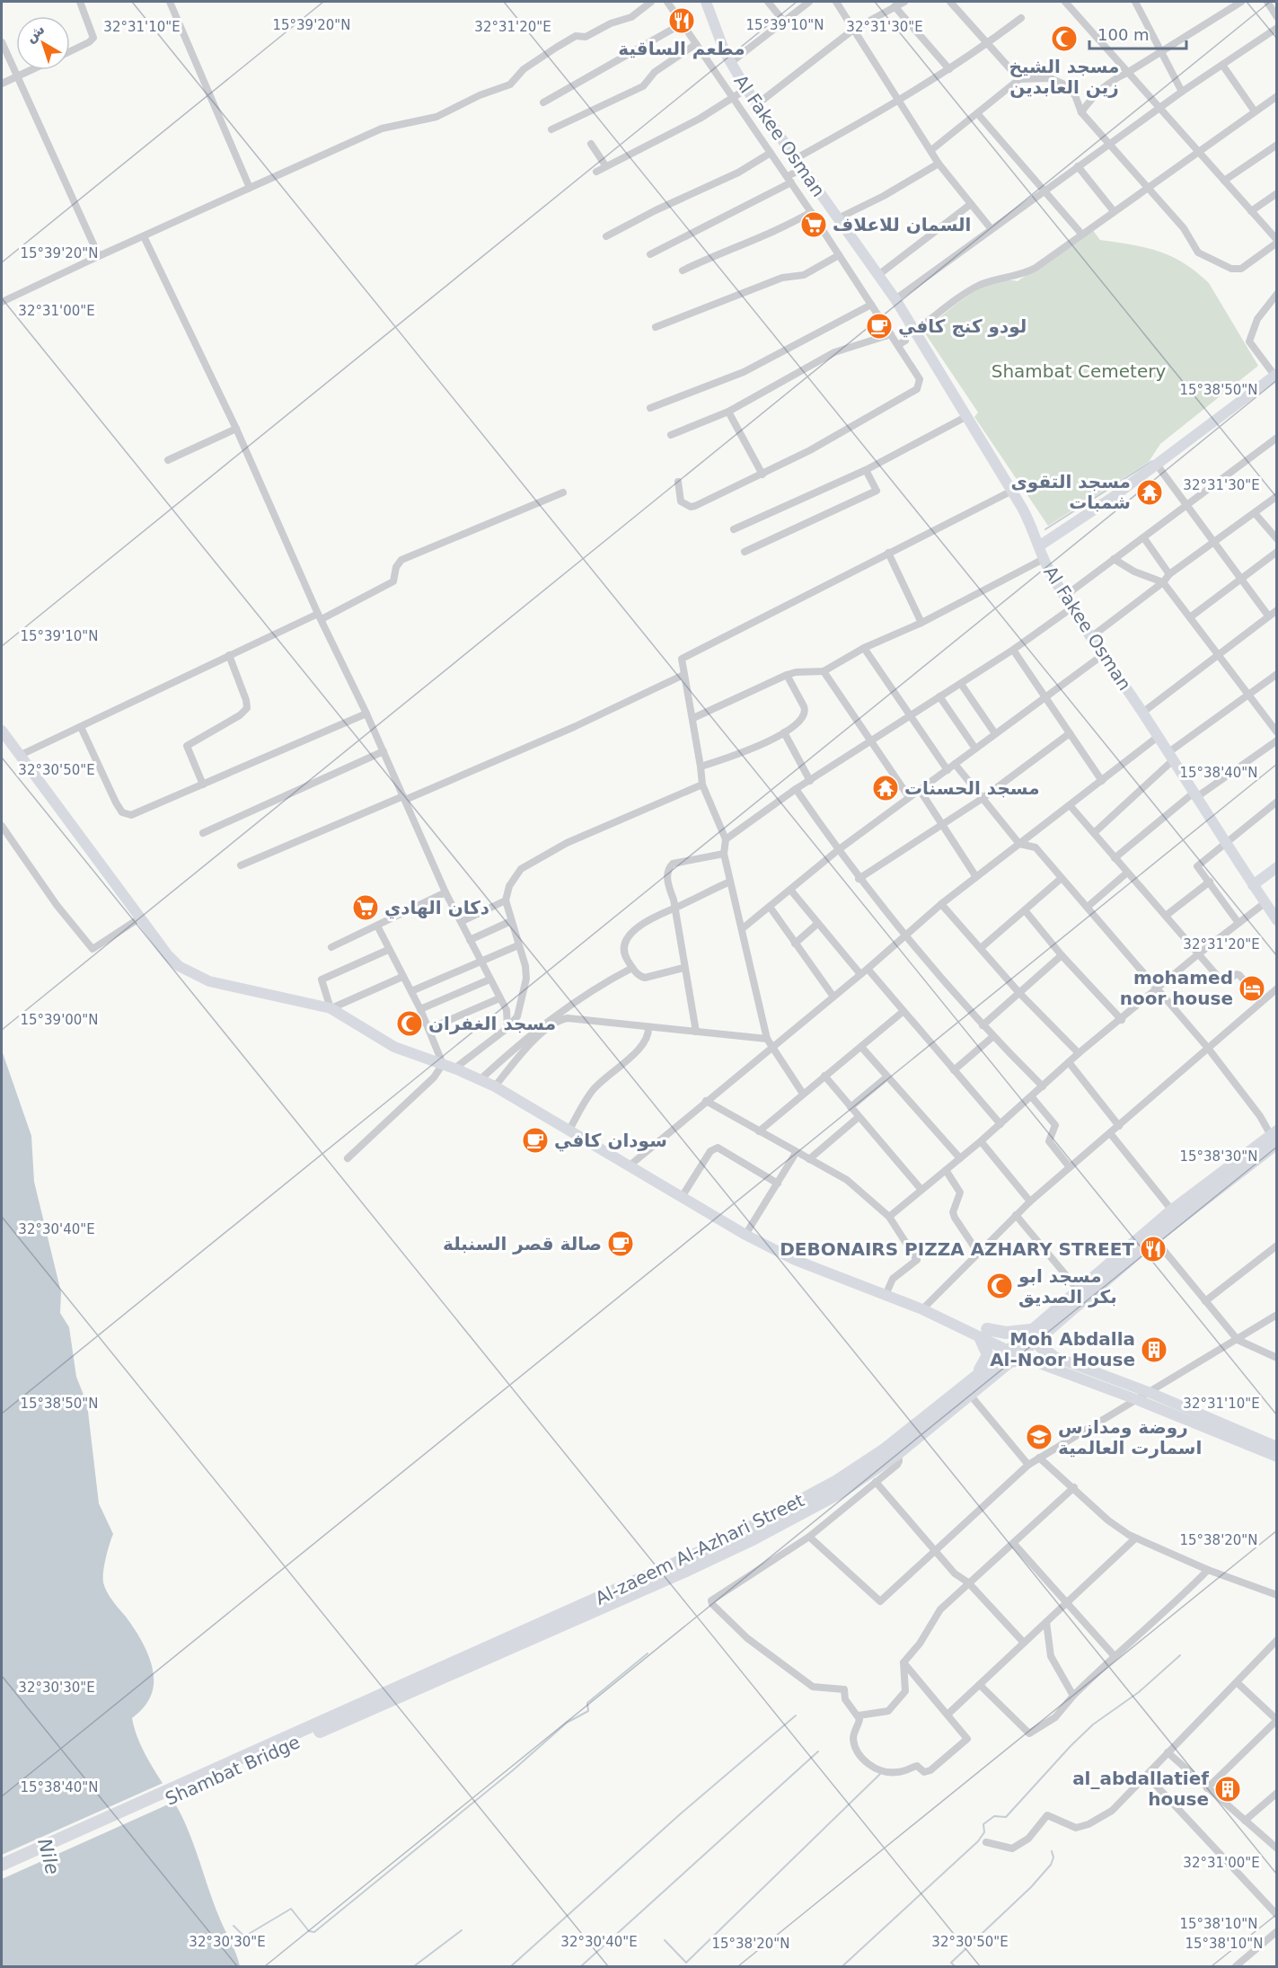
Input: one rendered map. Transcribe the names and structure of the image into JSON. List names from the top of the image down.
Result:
{
  "streets": {
    "main road": ["Al-zaeem Al-Azhari Street", "Shambat Bridge"],
    "street": ["Al Fakee Osman"]
  },
  "crossings": [
    ["Al-zaeem Al-Azhari Street", "Shambat Bridge"]
  ],
  "water": ["Nile"],
  "parks": ["Shambat Cemetery"],
  "places": {
    "restaurant": ["مطعم الساقية", "DEBONAIRS PIZZA AZHARY STREET"],
    "mosque": ["مسجد الشيخ زين العابدين", "مسجد الغفران", "مسجد ابو بكر الصديق"],
    "supermarket": ["السمان للاعلاف", "دكان الهادي"],
    "cafe": ["لودو كنج كافي", "سودان كافي", "صالة قصر السنبلة"],
    "temple": ["مسجد التقوى شمبات", "مسجد الحسنات"],
    "hotel": ["mohamed noor house"],
    "building": ["Moh Abdalla Al-Noor House", "al_abdallatief house"],
    "school or university": ["روضة ومدازس اسمارت العالمية"]
  },
  "scale_bar": "100 m",
  "north": "top left",
  "coordinates": [
    "15°39'20\"N",
    "15°39'10\"N",
    "32°31'20\"E",
    "32°31'10\"E",
    "32°31'30\"E",
    "32°31'00\"E",
    "15°38'50\"N",
    "32°30'50\"E",
    "15°38'40\"N",
    "15°39'00\"N",
    "15°38'30\"N",
    "32°30'40\"E",
    "15°38'20\"N",
    "32°30'30\"E",
    "15°38'10\"N"
  ]
}
